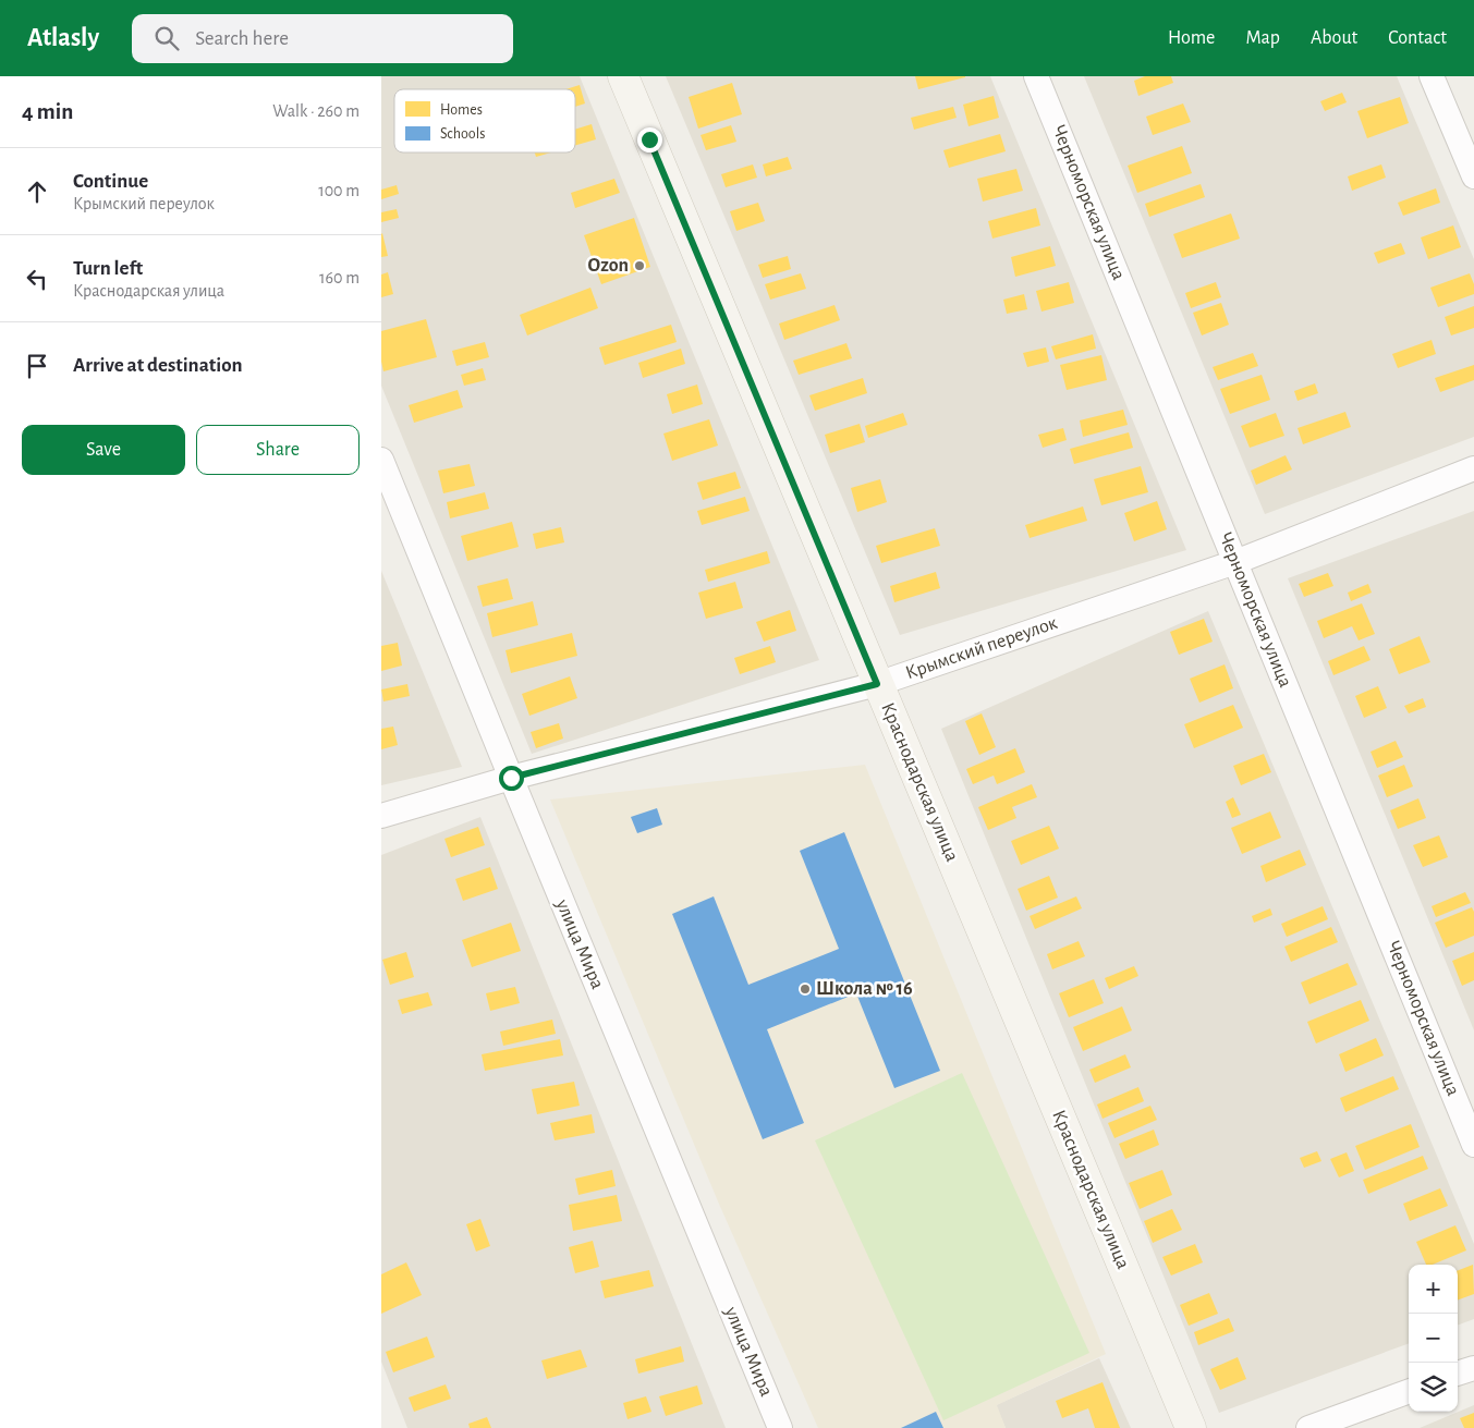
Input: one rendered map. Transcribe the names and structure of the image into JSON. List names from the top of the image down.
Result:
{
  "streets": {
    "street": [
      "Черноморская улица",
      "Крымский переулок",
      "Краснодарская улица",
      "улица Мира"
    ]
  },
  "crossings": [
    ["Черноморская улица", "Крымский переулок"],
    ["Крымский переулок", "Краснодарская улица"],
    ["Крымский переулок", "улица Мира"]
  ],
  "places": ["Ozon", "Школа № 16"],
  "legend": ["Homes", "Schools"],
  "page": {
    "header": "Atlasly",
    "search": "Search here",
    "nav": [
      "Home",
      "Map",
      "About",
      "Contact"
    ],
    "heading": ["4 min", "Walk · 260 m"],
    "list": [
      ["Continue", "Крымский переулок", "100 m"],
      ["Turn left", "Краснодарская улица", "160 m"],
      "Arrive at destination"
    ],
    "buttons": ["Save", "Share"],
    "map_buttons": ["+", "−"]
  }
}
